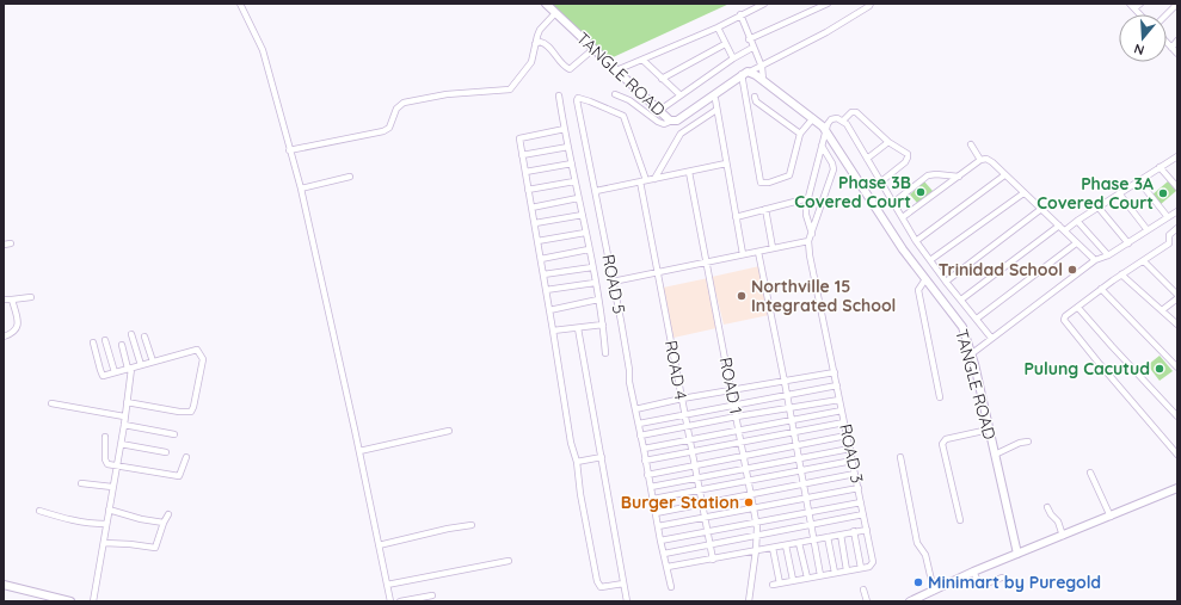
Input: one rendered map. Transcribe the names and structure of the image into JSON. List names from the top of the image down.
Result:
{
  "streets": {
    "street": [
      "TANGLE ROAD",
      "ROAD 5",
      "ROAD 4",
      "ROAD 1",
      "ROAD 3"
    ]
  },
  "crossings": [
    ["ROAD 5", "ROAD 4"]
  ],
  "places": [
    "Phase 3B Covered Court",
    "Phase 3A Covered Court",
    "Trinidad School",
    "Northville 15 Integrated School",
    "Pulung Cacutud",
    "Burger Station",
    "Minimart by Puregold"
  ],
  "north": "bottom"
}
